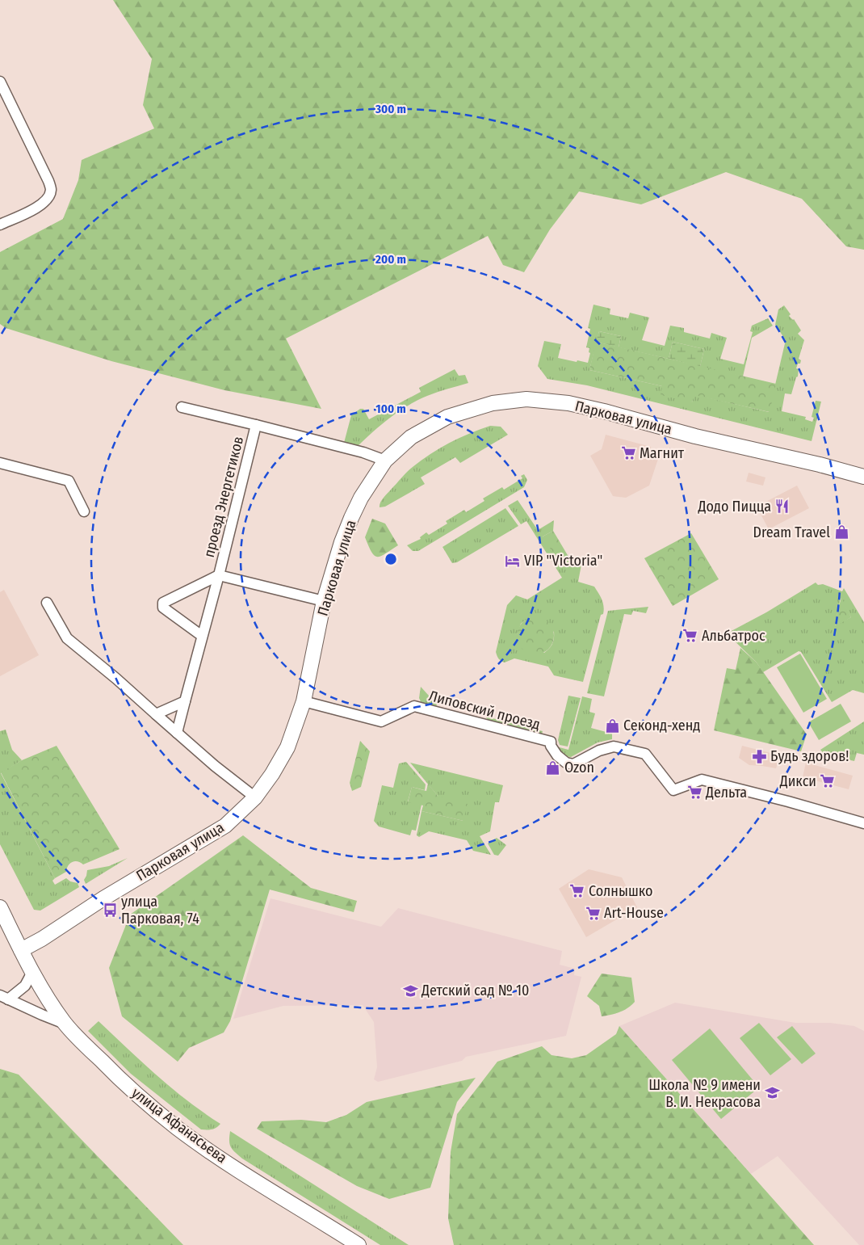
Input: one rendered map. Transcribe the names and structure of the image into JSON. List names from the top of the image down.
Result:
{
  "streets": {
    "street": [
      "Парковая улица",
      "проезд Энергетиков",
      "Липовский проезд",
      "улица Афанасьева"
    ]
  },
  "crossings": [
    ["Парковая улица", "проезд Энергетиков"],
    ["Парковая улица", "Липовский проезд"],
    ["Парковая улица", "улица Афанасьева"]
  ],
  "places": {
    "supermarket": [
      "Магнит",
      "Альбатрос",
      "Дикси",
      "Дельта",
      "Солнышко",
      "Art-House"
    ],
    "restaurant": ["Додо Пицца"],
    "shop": ["Dream Travel", "Секонд-хенд", "Ozon"],
    "hotel": ["VIP \"Victoria\""],
    "pharmacy": ["Будь здоров!"],
    "bus stop": ["улица Парковая, 74"],
    "school or university": ["Детский сад № 10", "Школа № 9 имени В. И. Некрасова"]
  },
  "rings": ["300 m", "200 m", "100 m"]
}
